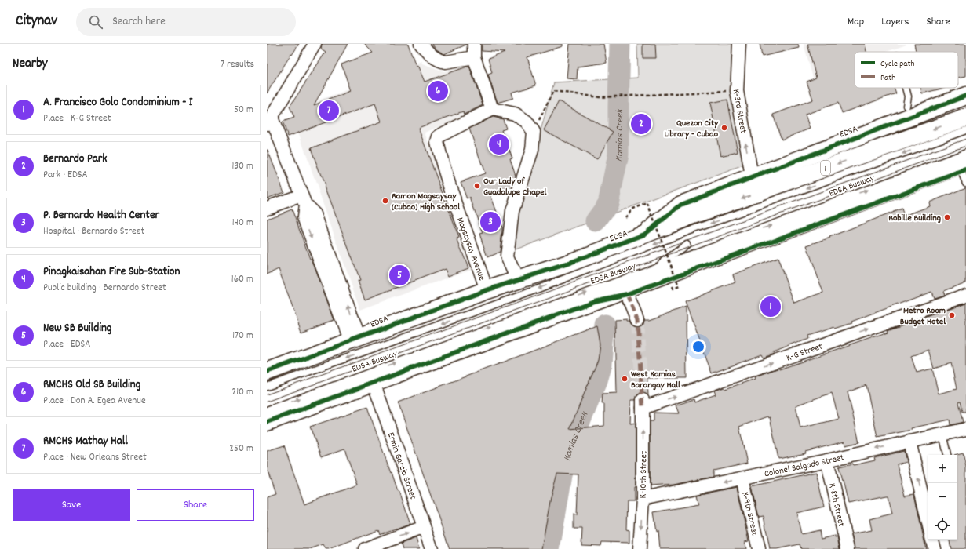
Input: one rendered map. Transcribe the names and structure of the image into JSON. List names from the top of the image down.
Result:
{
  "streets": {
    "main road": ["EDSA", "1"],
    "street": [
      "K-3rd Street",
      "Magsaysay Avenue",
      "K-G Street",
      "Colonel Salgado Street",
      "Ermin Garcia Street",
      "K-10th Street",
      "K-8th Street",
      "K-9th Street"
    ],
    "lane": ["EDSA Busway"]
  },
  "crossings": [
    ["K-3rd Street", "EDSA"],
    ["EDSA", "EDSA Busway"],
    ["EDSA", "Magsaysay Avenue"],
    ["K-G Street", "K-10th Street"],
    ["Colonel Salgado Street", "K-10th Street"],
    ["Colonel Salgado Street", "K-8th Street"],
    ["Colonel Salgado Street", "K-9th Street"]
  ],
  "one_way": ["K-3rd Street", "K-G Street", "Colonel Salgado Street"],
  "water": ["Kamias Creek"],
  "places": [
    "Quezon City Library - Cubao",
    "Our Lady of Guadalupe Chapel",
    "Ramon Magsaysay (Cubao) High School",
    "Robille Building",
    "Metro Room Budget Hotel",
    "West Kamias Barangay Hall"
  ],
  "legend": ["Cycle path", "Path"],
  "page": {
    "header": "Citynav",
    "search": "Search here",
    "nav": ["Map", "Layers", "Share"],
    "heading": ["Nearby", "7 results"],
    "pins": [
      "6",
      "7",
      "2",
      "4",
      "3",
      "5",
      "1"
    ],
    "list": [
      {
        "mark": "1",
        "name": "A. Francisco Golo Condominium - I",
        "note": "Place · K-G Street",
        "value": "50 m"
      },
      {
        "mark": "2",
        "name": "Bernardo Park",
        "note": "Park · EDSA",
        "value": "130 m"
      },
      {
        "mark": "3",
        "name": "P. Bernardo Health Center",
        "note": "Hospital · Bernardo Street",
        "value": "140 m"
      },
      {
        "mark": "4",
        "name": "Pinagkaisahan Fire Sub-Station",
        "note": "Public building · Bernardo Street",
        "value": "160 m"
      },
      {
        "mark": "5",
        "name": "New SB Building",
        "note": "Place · EDSA",
        "value": "170 m"
      },
      {
        "mark": "6",
        "name": "RMCHS Old SB Building",
        "note": "Place · Don A. Egea Avenue",
        "value": "210 m"
      },
      {
        "mark": "7",
        "name": "RMCHS Mathay Hall",
        "note": "Place · New Orleans Street",
        "value": "250 m"
      }
    ],
    "map_buttons": ["+", "−"],
    "buttons": ["Save", "Share"]
  }
}
